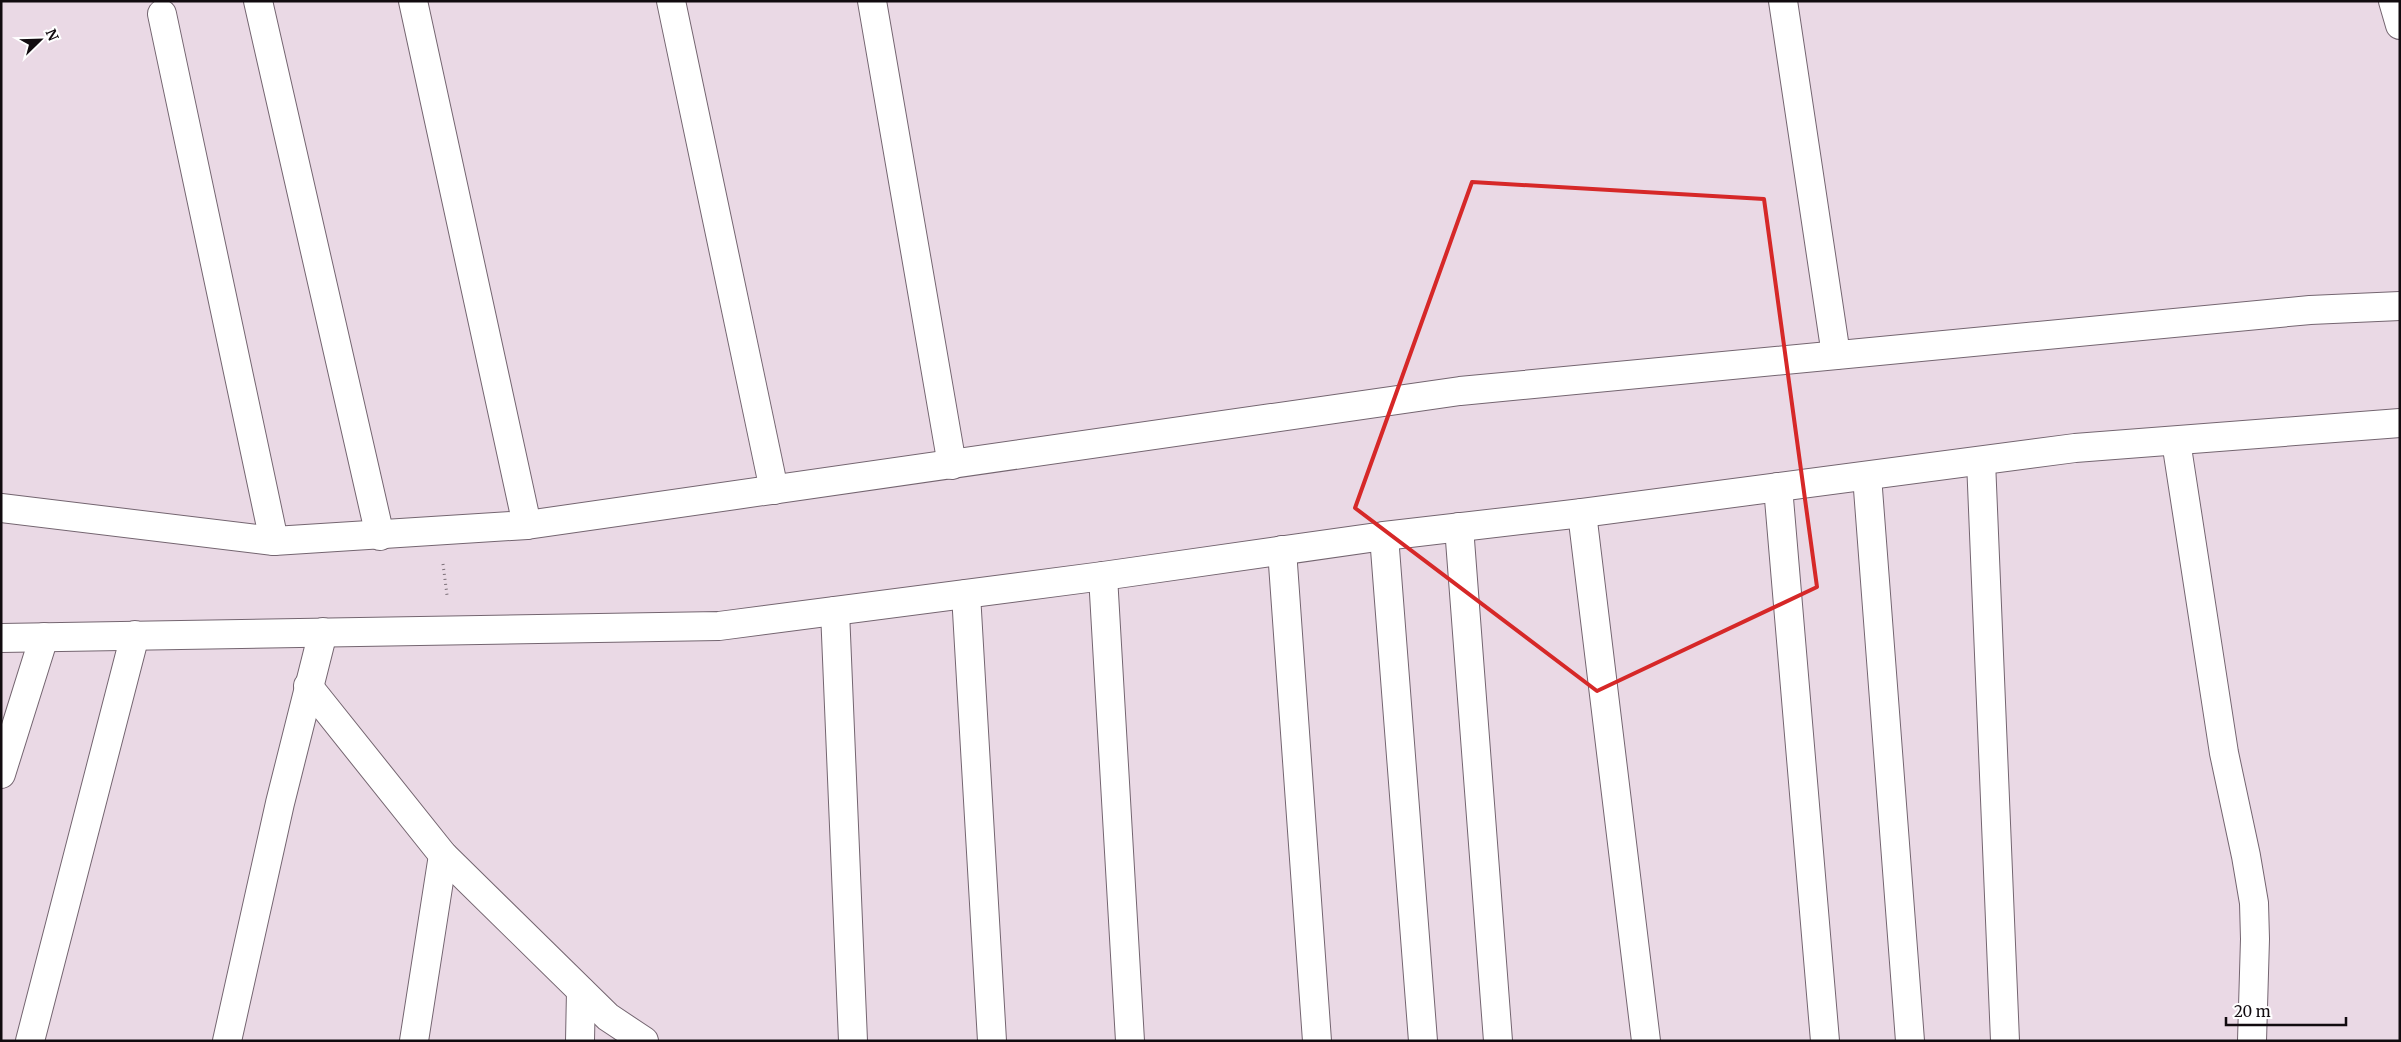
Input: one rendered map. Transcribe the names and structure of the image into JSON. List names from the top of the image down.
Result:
{
  "scale_bar": "20 m",
  "north": "top right"
}
